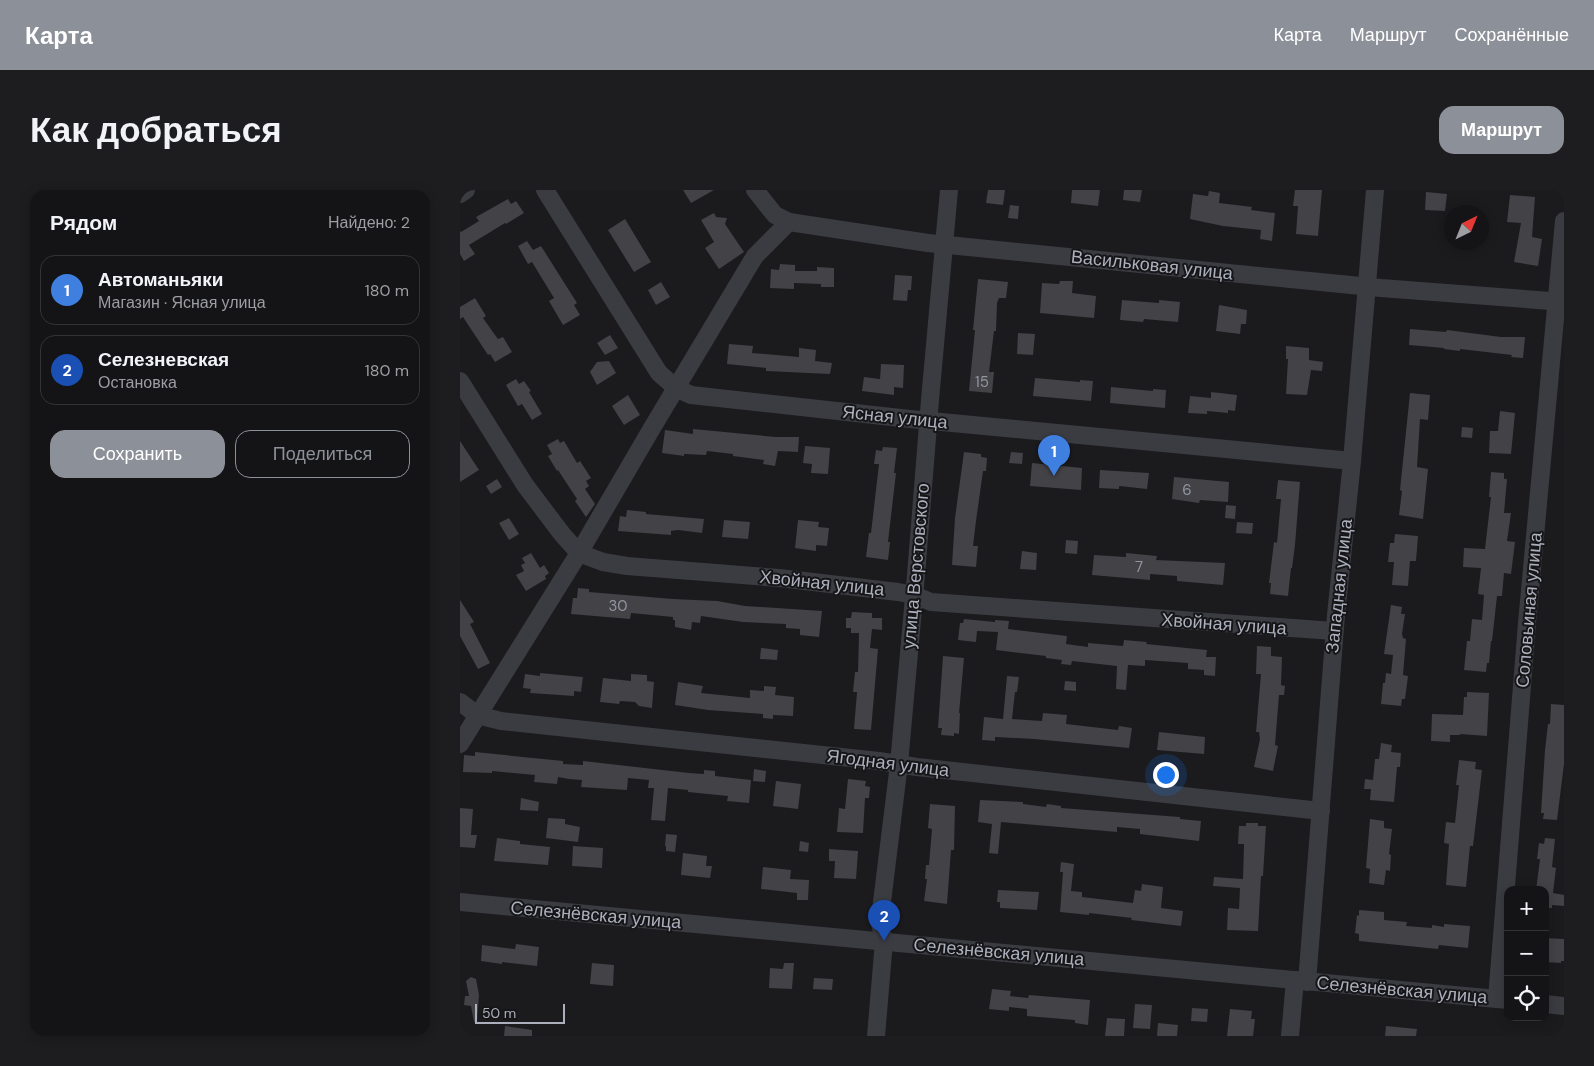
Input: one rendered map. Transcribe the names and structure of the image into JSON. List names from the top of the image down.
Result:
{
  "streets": {
    "street": [
      "Васильковая улица",
      "Ясная улица",
      "улица Верстовского",
      "Хвойная улица",
      "Западная улица",
      "Соловьиная улица",
      "Ягодная улица",
      "Селезнёвская улица"
    ]
  },
  "crossings": [
    ["Васильковая улица", "улица Верстовского"],
    ["Васильковая улица", "Западная улица"],
    ["Васильковая улица", "Соловьиная улица"],
    ["Ясная улица", "улица Верстовского"],
    ["Ясная улица", "Западная улица"],
    ["улица Верстовского", "Хвойная улица"],
    ["улица Верстовского", "Ягодная улица"],
    ["улица Верстовского", "Селезнёвская улица"],
    ["Хвойная улица", "Западная улица"],
    ["Западная улица", "Ягодная улица"],
    ["Западная улица", "Селезнёвская улица"],
    ["Соловьиная улица", "Селезнёвская улица"]
  ],
  "house_numbers": [
    "15",
    "6",
    "7",
    "30"
  ],
  "scale_bar": "50 m",
  "north": "top right",
  "page": {
    "header": "Карта",
    "nav": ["Карта", "Маршрут", "Сохранённые"],
    "buttons": [
      "Маршрут",
      ["Сохранить", "Поделиться"]
    ],
    "title": "Как добраться",
    "heading": ["Рядом", "Найдено: 2"],
    "list": [
      {
        "mark": "1",
        "name": "Автоманьяки",
        "note": "Магазин · Ясная улица",
        "value": "180 m"
      },
      {
        "mark": "2",
        "name": "Селезневская",
        "note": "Остановка",
        "value": "180 m"
      }
    ],
    "pins": ["1", "2"],
    "map_buttons": ["+", "−"],
    "scale": "50 m"
  }
}
